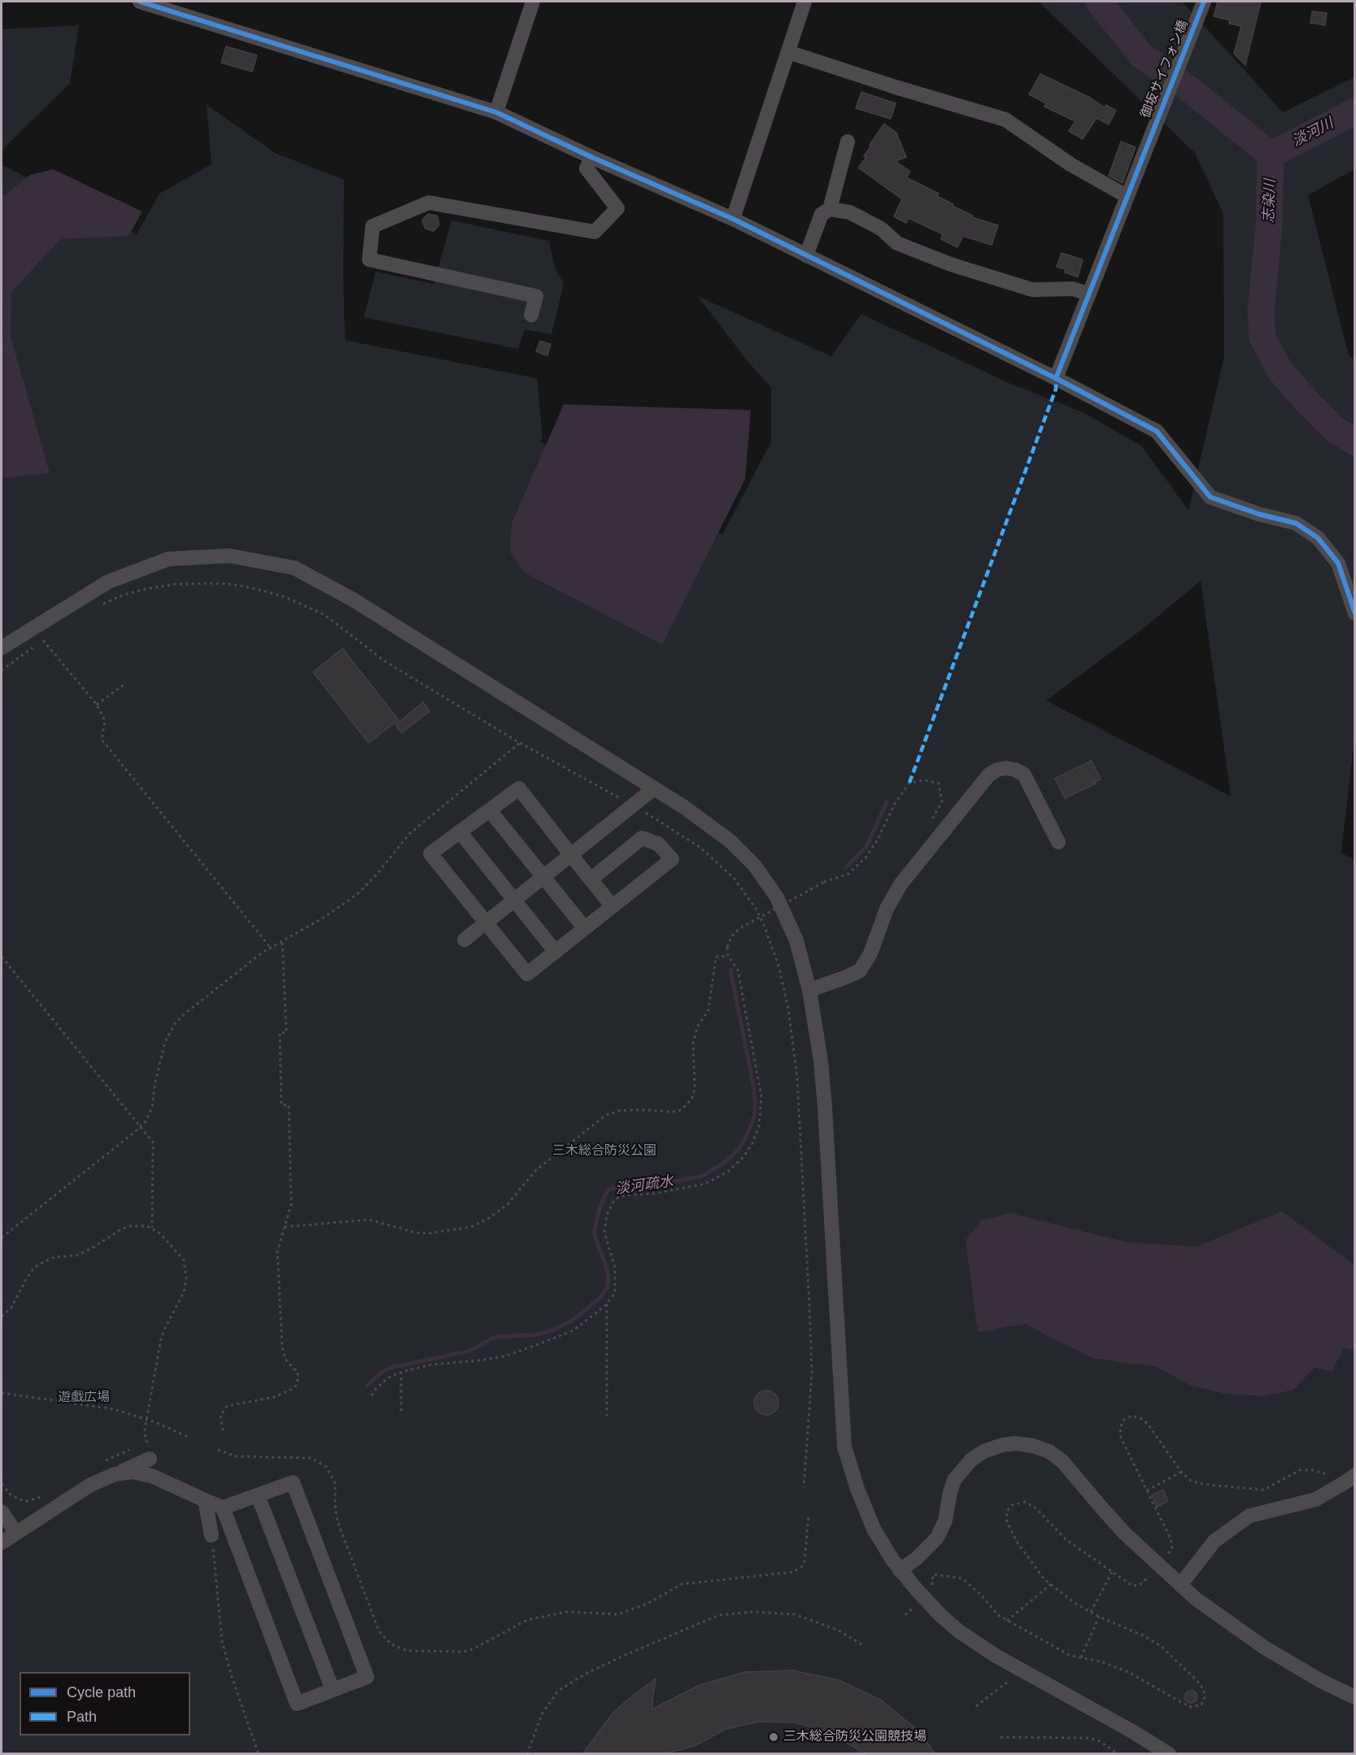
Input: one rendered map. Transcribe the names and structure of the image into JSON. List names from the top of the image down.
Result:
{
  "streets": {
    "street": ["御坂サイフォン橋"]
  },
  "water": ["淡河川", "志染川", "淡河疏水"],
  "parks": ["三木総合防災公園", "遊戯広場"],
  "places": ["三木総合防災公園競技場"],
  "legend": ["Cycle path", "Path"]
}
